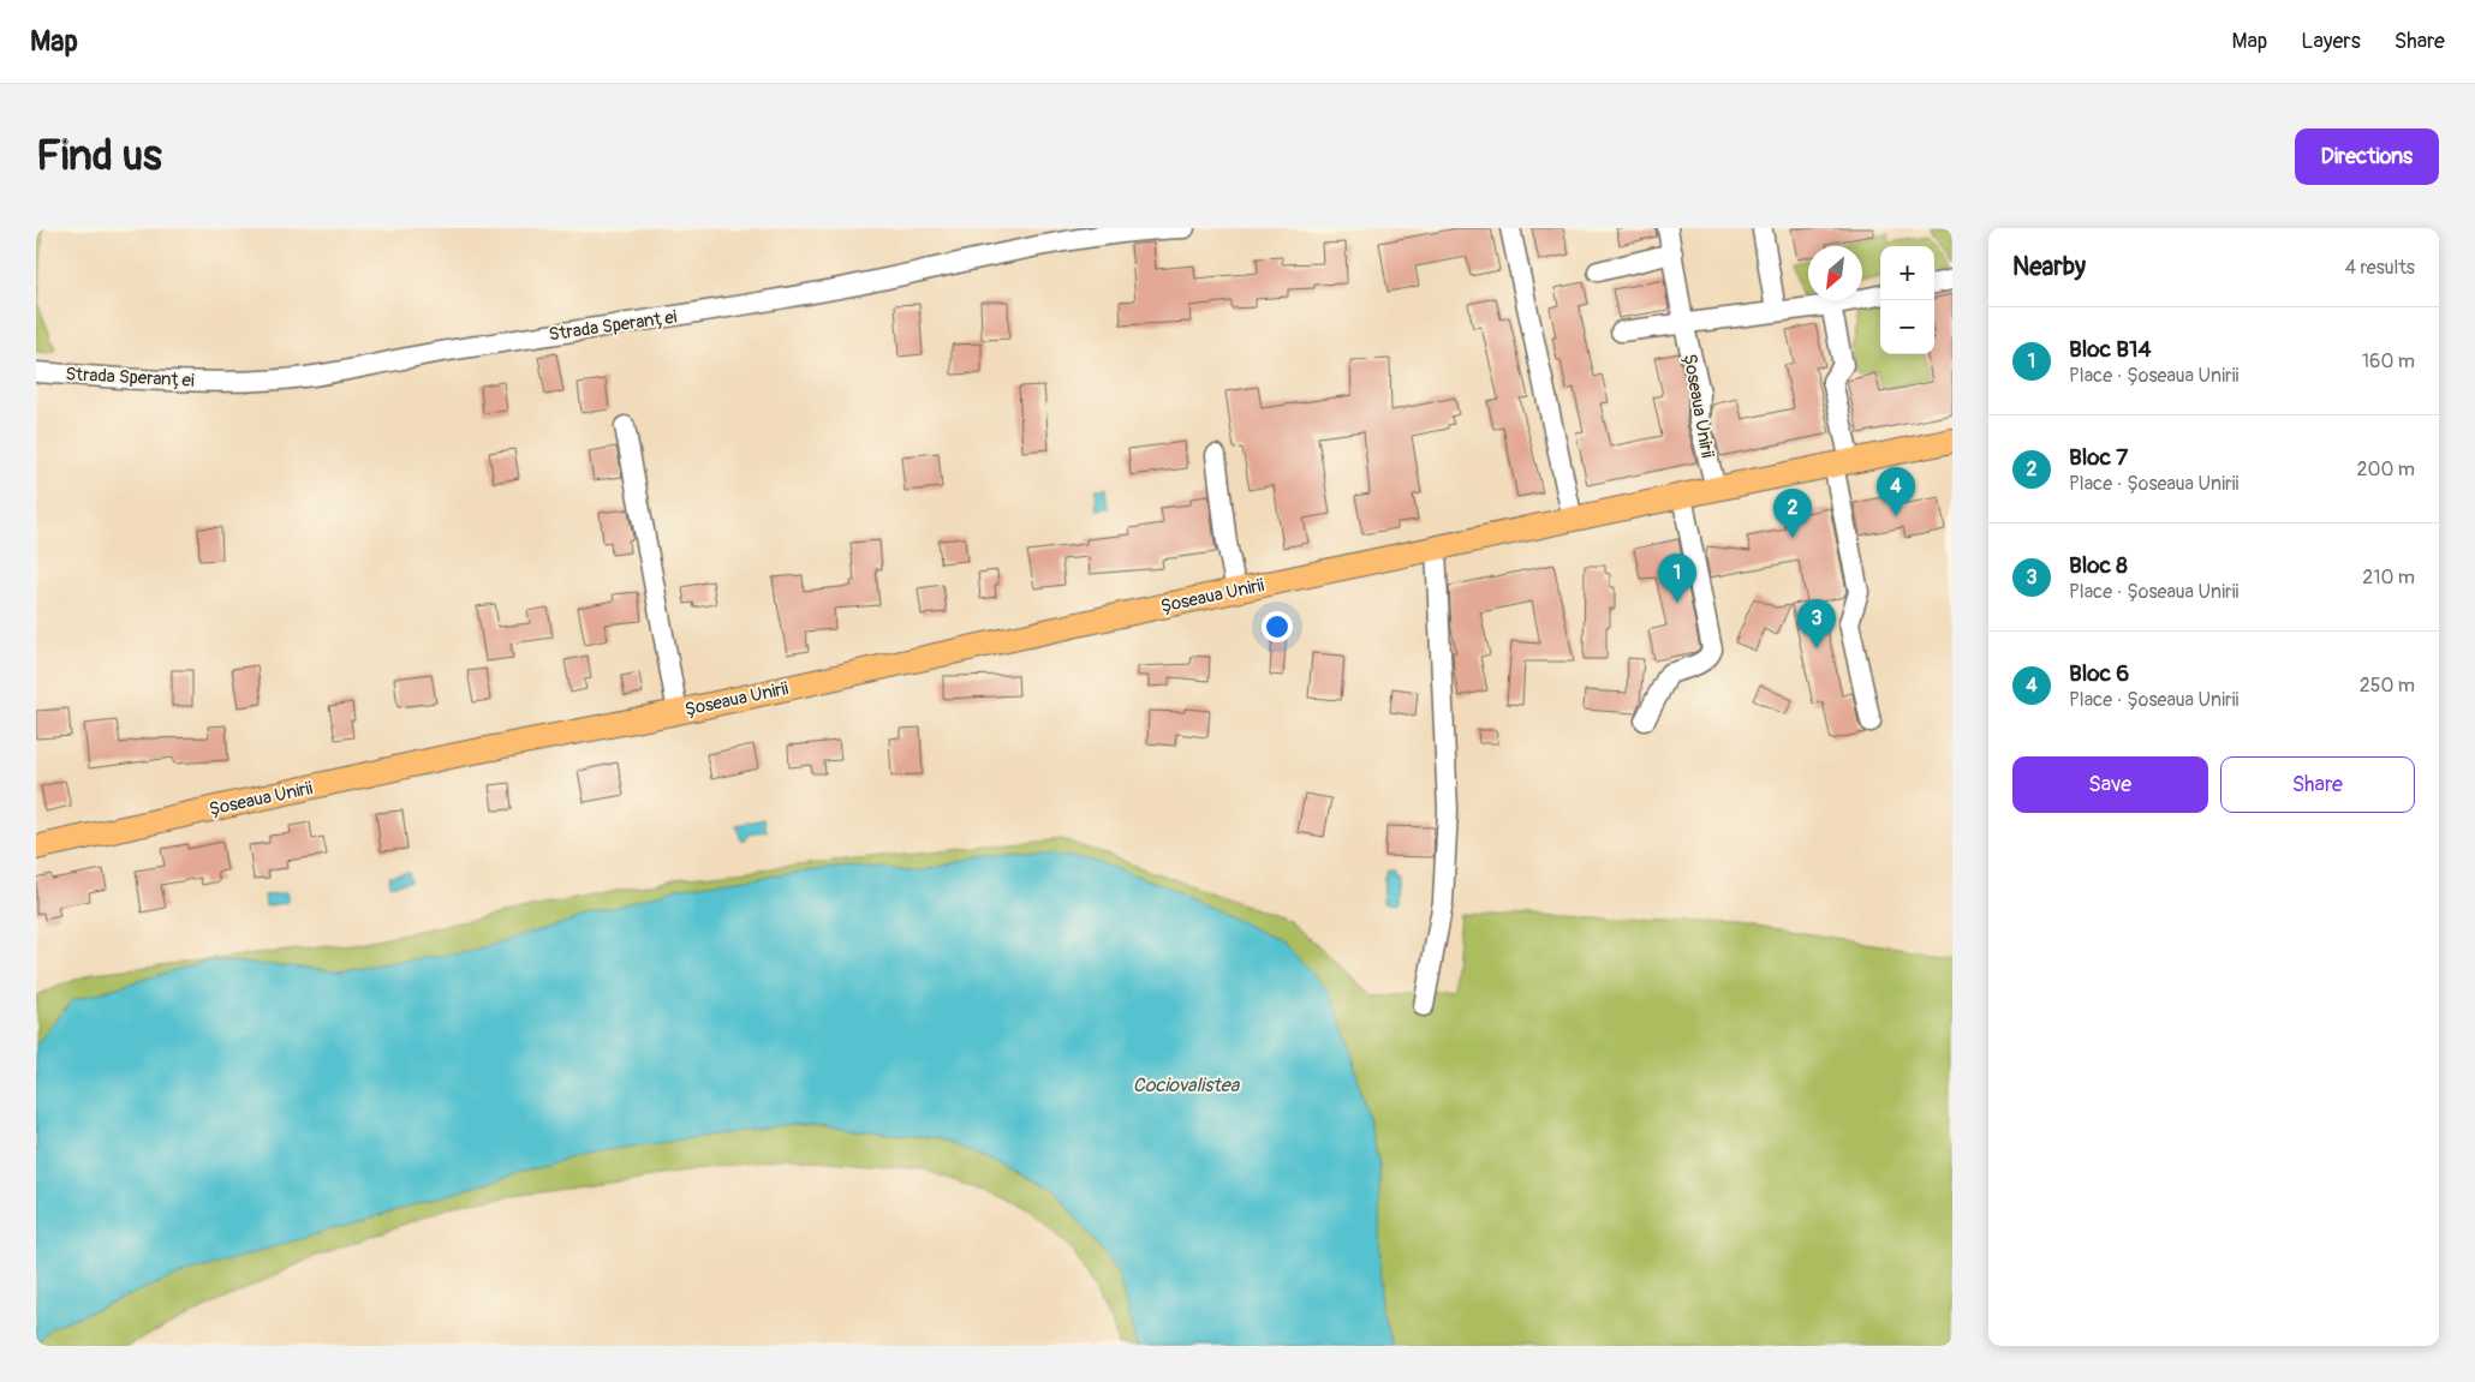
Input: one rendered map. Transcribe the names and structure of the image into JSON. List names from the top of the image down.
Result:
{
  "streets": {
    "main road": ["Șoseaua Unirii"],
    "street": ["Strada Speranței"]
  },
  "water": ["Cociovalistea"],
  "north": "bottom left",
  "page": {
    "header": "Map",
    "nav": ["Map", "Layers", "Share"],
    "buttons": [
      "Directions",
      ["Save", "Share"]
    ],
    "title": "Find us",
    "heading": ["Nearby", "4 results"],
    "map_buttons": ["+", "−"],
    "list": [
      {
        "mark": "1",
        "name": "Bloc B14",
        "note": "Place · Șoseaua Unirii",
        "value": "160 m"
      },
      {
        "mark": "2",
        "name": "Bloc 7",
        "note": "Place · Șoseaua Unirii",
        "value": "200 m"
      },
      {
        "mark": "3",
        "name": "Bloc 8",
        "note": "Place · Șoseaua Unirii",
        "value": "210 m"
      },
      {
        "mark": "4",
        "name": "Bloc 6",
        "note": "Place · Șoseaua Unirii",
        "value": "250 m"
      }
    ],
    "pins": [
      "4",
      "2",
      "1",
      "3"
    ]
  }
}
